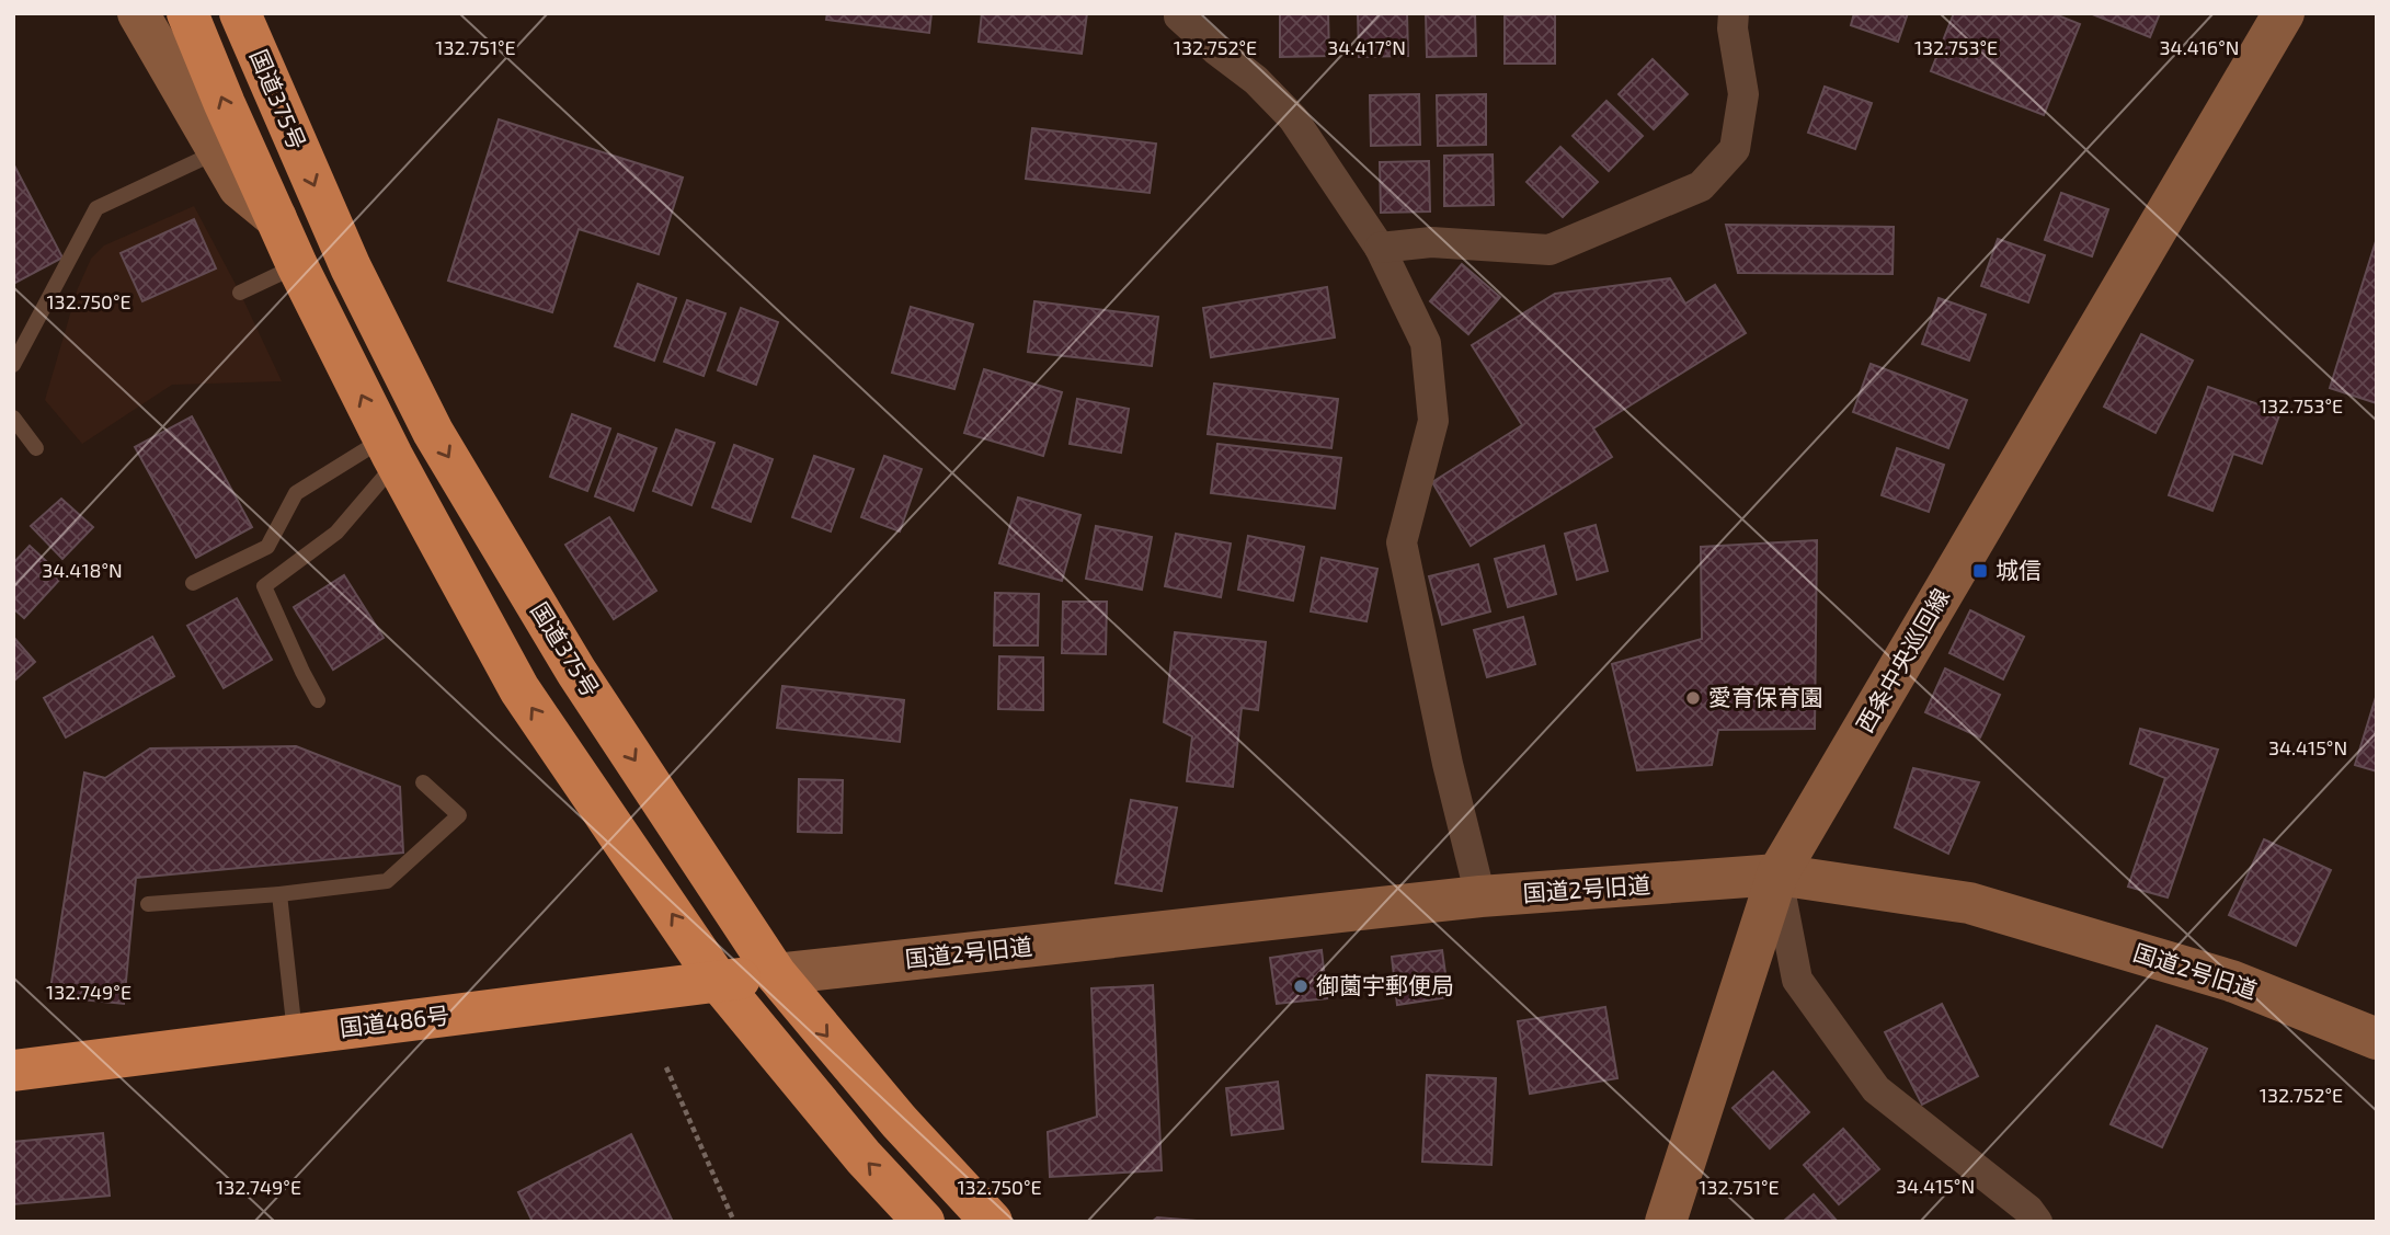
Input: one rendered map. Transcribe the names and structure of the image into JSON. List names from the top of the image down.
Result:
{
  "streets": {
    "highway": ["国道375号", "国道486号"],
    "street": ["西条中央巡回線", "国道2号旧道"]
  },
  "crossings": [
    ["国道375号", "国道2号旧道"],
    ["国道375号", "国道486号"],
    ["西条中央巡回線", "国道2号旧道"],
    ["国道2号旧道", "国道486号"]
  ],
  "places": {
    "transit": ["城信"],
    "other": ["愛育保育園", "御薗宇郵便局"]
  },
  "coordinates": [
    "132.751°E",
    "132.752°E",
    "132.753°E",
    "34.417°N",
    "34.416°N",
    "132.750°E",
    "34.418°N",
    "34.415°N",
    "132.749°E"
  ]
}
